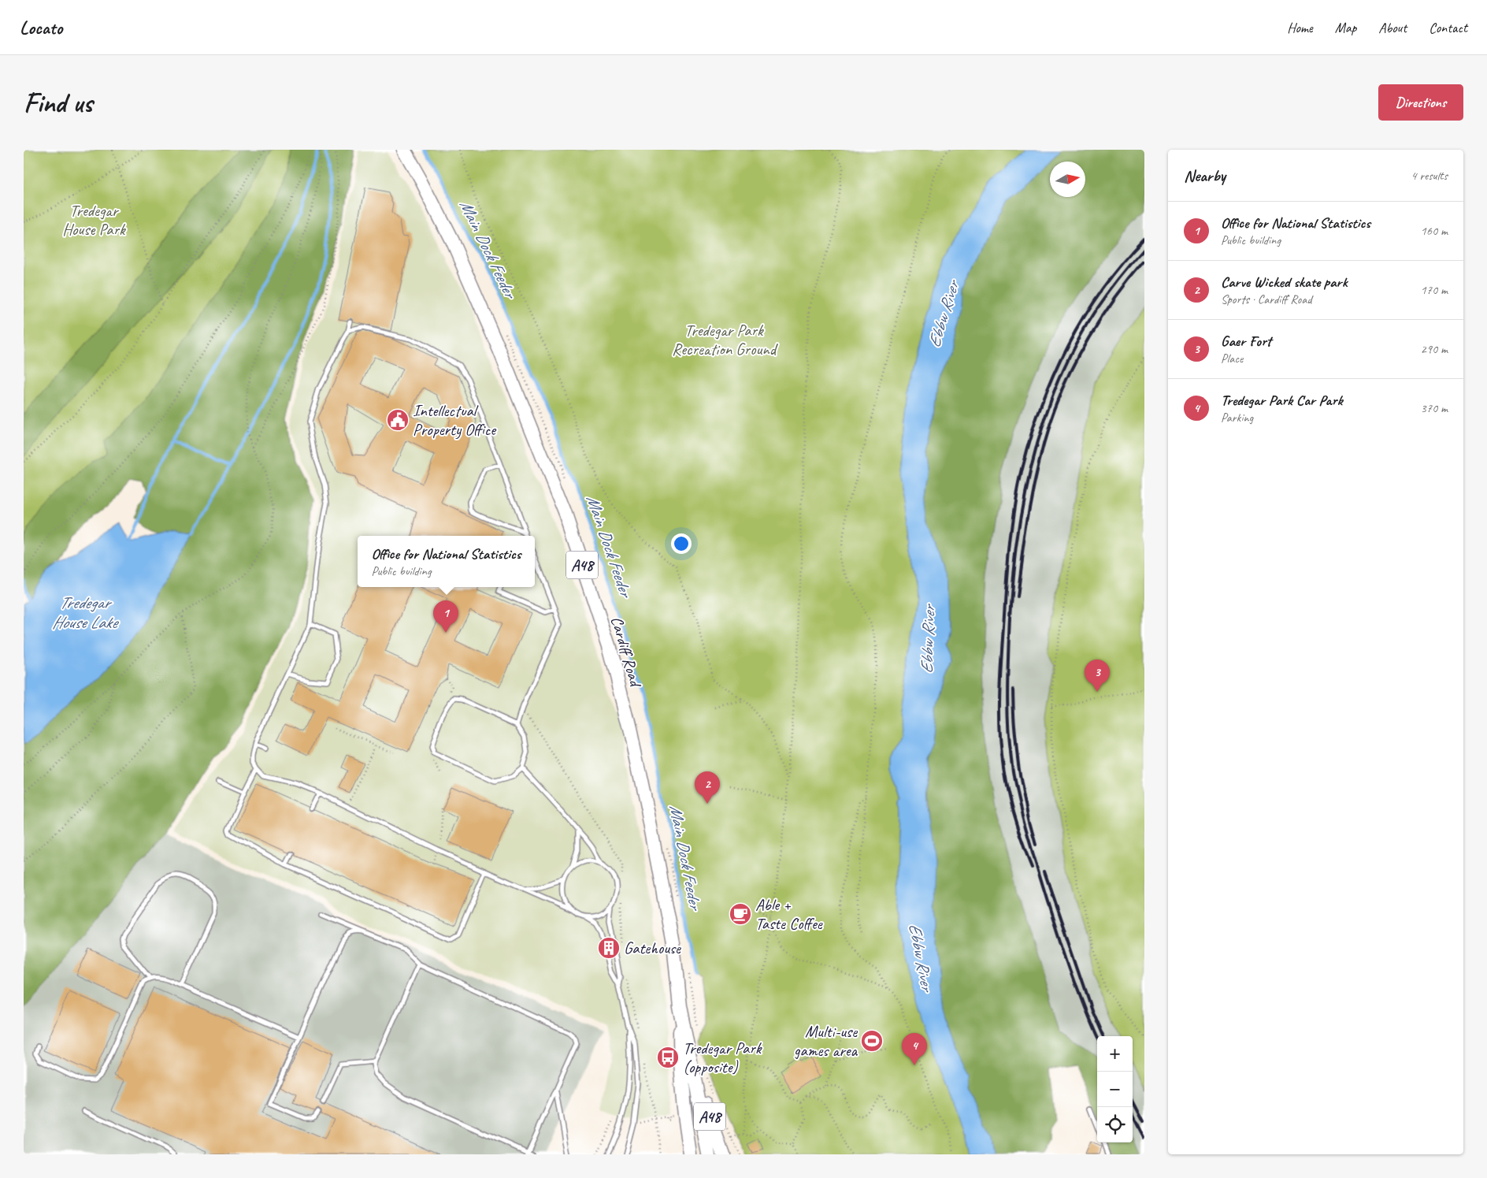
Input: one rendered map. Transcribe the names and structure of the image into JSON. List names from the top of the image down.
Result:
{
  "streets": {
    "main road": ["A48", "Cardiff Road"]
  },
  "crossings": [
    ["A48", "Cardiff Road"]
  ],
  "water": ["Main Dock Feeder", "Ebbw River", "Tredegar House Lake"],
  "parks": ["Tredegar House Park", "Tredegar Park Recreation Ground"],
  "places": {
    "public building": ["Intellectual Property Office"],
    "cafe": ["Able + Taste Coffee"],
    "building": ["Gatehouse"],
    "sports": ["Multi-use games area"],
    "bus stop": ["Tredegar Park (opposite)"]
  },
  "north": "right",
  "page": {
    "header": "Locato",
    "nav": [
      "Home",
      "Map",
      "About",
      "Contact"
    ],
    "buttons": "Directions",
    "title": "Find us",
    "heading": ["Nearby", "4 results"],
    "list": [
      {
        "mark": "1",
        "name": "Office for National Statistics",
        "note": "Public building",
        "value": "160 m"
      },
      {
        "mark": "2",
        "name": "Carve Wicked skate park",
        "note": "Sports · Cardiff Road",
        "value": "170 m"
      },
      {
        "mark": "3",
        "name": "Gaer Fort",
        "note": "Place",
        "value": "290 m"
      },
      {
        "mark": "4",
        "name": "Tredegar Park Car Park",
        "note": "Parking",
        "value": "370 m"
      }
    ],
    "popup": ["Office for National Statistics", "Public building"],
    "pins": [
      "1",
      "3",
      "2",
      "4"
    ],
    "map_buttons": ["+", "−"]
  }
}
